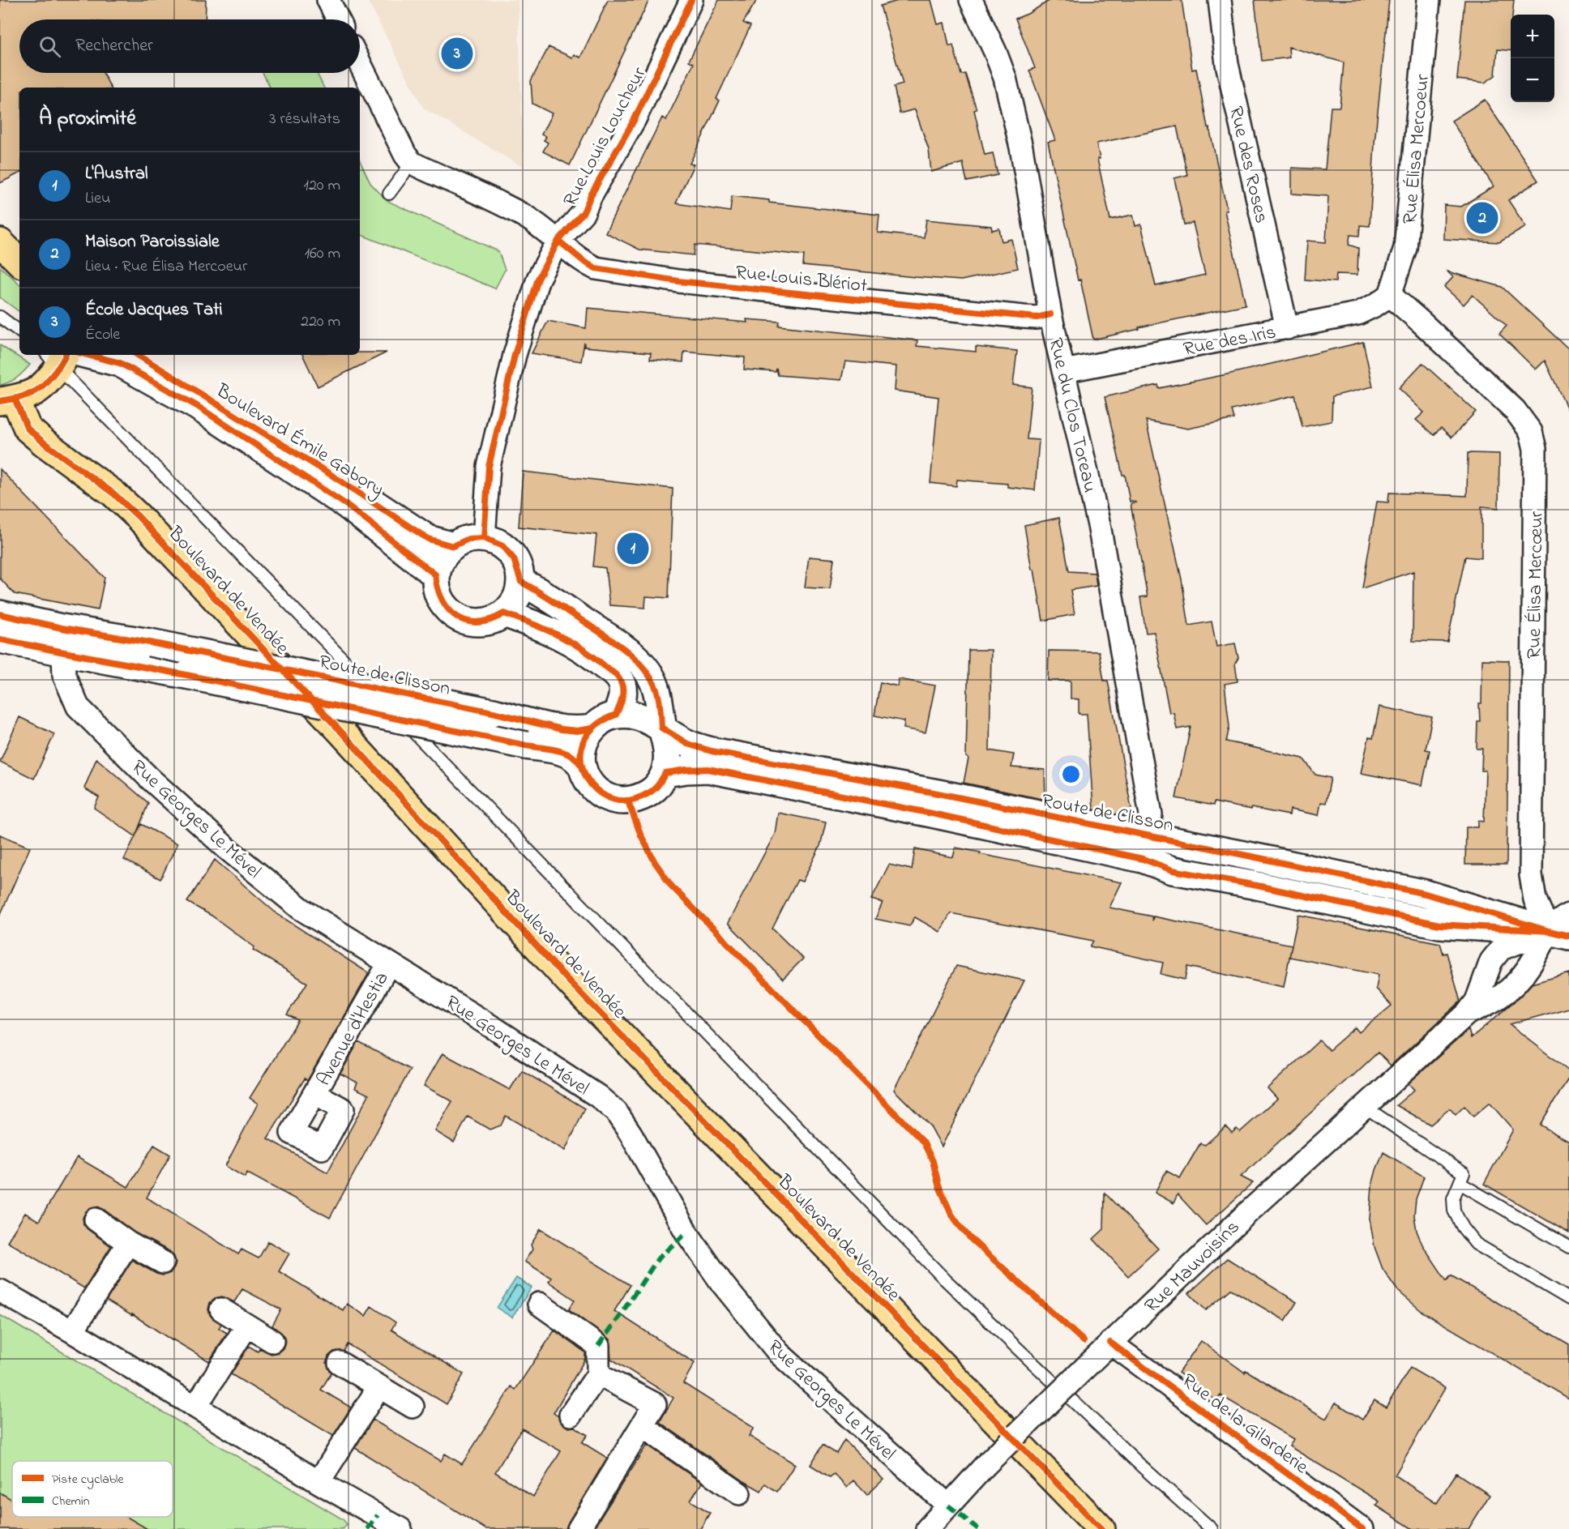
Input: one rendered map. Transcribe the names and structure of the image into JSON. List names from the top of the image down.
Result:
{
  "streets": {
    "main road": ["Boulevard Émile Gabory", "Boulevard de Vendée", "Route de Clisson"],
    "street": [
      "Rue Louis Loucheur",
      "Rue Élisa Mercoeur",
      "Rue des Roses",
      "Rue Louis Blériot",
      "Rue des Iris",
      "Rue du Clos Toreau",
      "Rue Élisa Mercœur",
      "Rue Georges Le Mével",
      "Avenue d'Hestia",
      "Rue Mauvoisins",
      "Rue de la Gilarderie"
    ]
  },
  "crossings": [
    ["Rue Louis Loucheur", "Rue Louis Blériot"],
    ["Rue Louis Loucheur", "Boulevard Émile Gabory"],
    ["Rue Élisa Mercoeur", "Rue des Iris"],
    ["Rue Élisa Mercoeur", "Rue Élisa Mercœur"],
    ["Rue des Roses", "Rue des Iris"],
    ["Rue Louis Blériot", "Rue du Clos Toreau"],
    ["Rue des Iris", "Rue du Clos Toreau"],
    ["Rue des Iris", "Rue Élisa Mercœur"],
    ["Rue du Clos Toreau", "Route de Clisson"],
    ["Rue Élisa Mercœur", "Route de Clisson"],
    ["Rue Élisa Mercœur", "Rue Mauvoisins"],
    ["Route de Clisson", "Rue Georges Le Mével"],
    ["Route de Clisson", "Rue Mauvoisins"],
    ["Rue Georges Le Mével", "Avenue d'Hestia"],
    ["Rue Georges Le Mével", "Rue Mauvoisins"],
    ["Rue Mauvoisins", "Rue de la Gilarderie"]
  ],
  "legend": ["Piste cyclable", "Chemin"],
  "page": {
    "map_buttons": ["+", "−"],
    "search": "Rechercher",
    "pins": ["3", "2", "1"],
    "heading": ["À proximité", "3 résultats"],
    "list": [
      {
        "mark": "1",
        "name": "L'Austral",
        "note": "Lieu",
        "value": "120 m"
      },
      {
        "mark": "2",
        "name": "Maison Paroissiale",
        "note": "Lieu · Rue Élisa Mercoeur",
        "value": "160 m"
      },
      {
        "mark": "3",
        "name": "École Jacques Tati",
        "note": "École",
        "value": "220 m"
      }
    ]
  }
}
